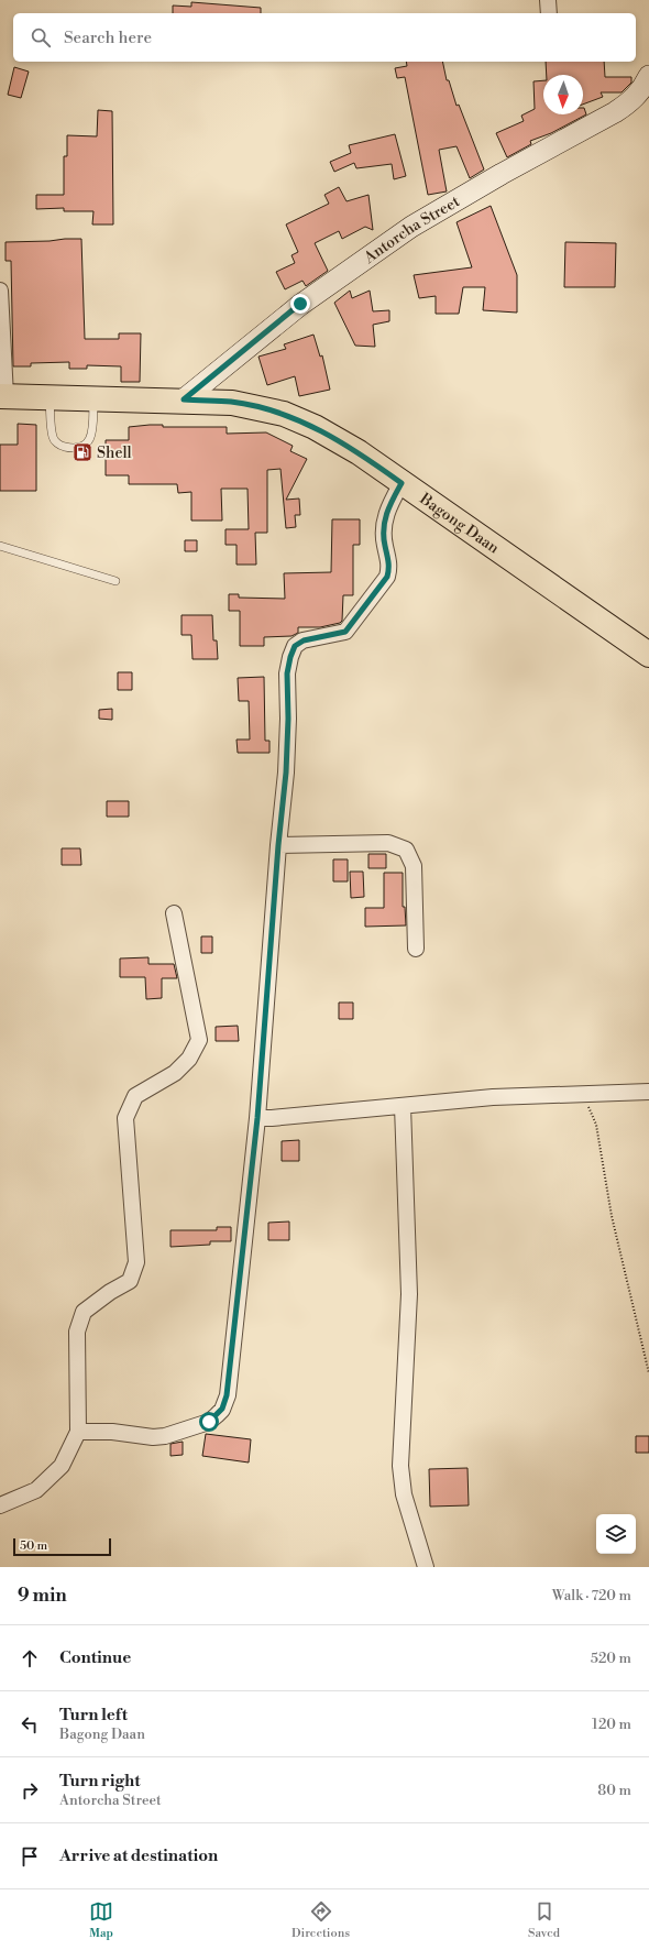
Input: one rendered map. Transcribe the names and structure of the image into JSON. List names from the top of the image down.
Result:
{
  "streets": {
    "main road": ["Antorcha Street", "Bagong Daan"]
  },
  "crossings": [
    ["Antorcha Street", "Bagong Daan"]
  ],
  "places": {
    "fuel station": ["Shell"]
  },
  "scale_bar": "50 m",
  "north": "bottom",
  "page": {
    "search": "Search here",
    "scale": "50 m",
    "heading": ["9 min", "Walk · 720 m"],
    "list": [
      ["Continue", "520 m"],
      ["Turn left", "Bagong Daan", "120 m"],
      ["Turn right", "Antorcha Street", "80 m"],
      "Arrive at destination"
    ],
    "nav": ["Map", "Directions", "Saved"]
  }
}
